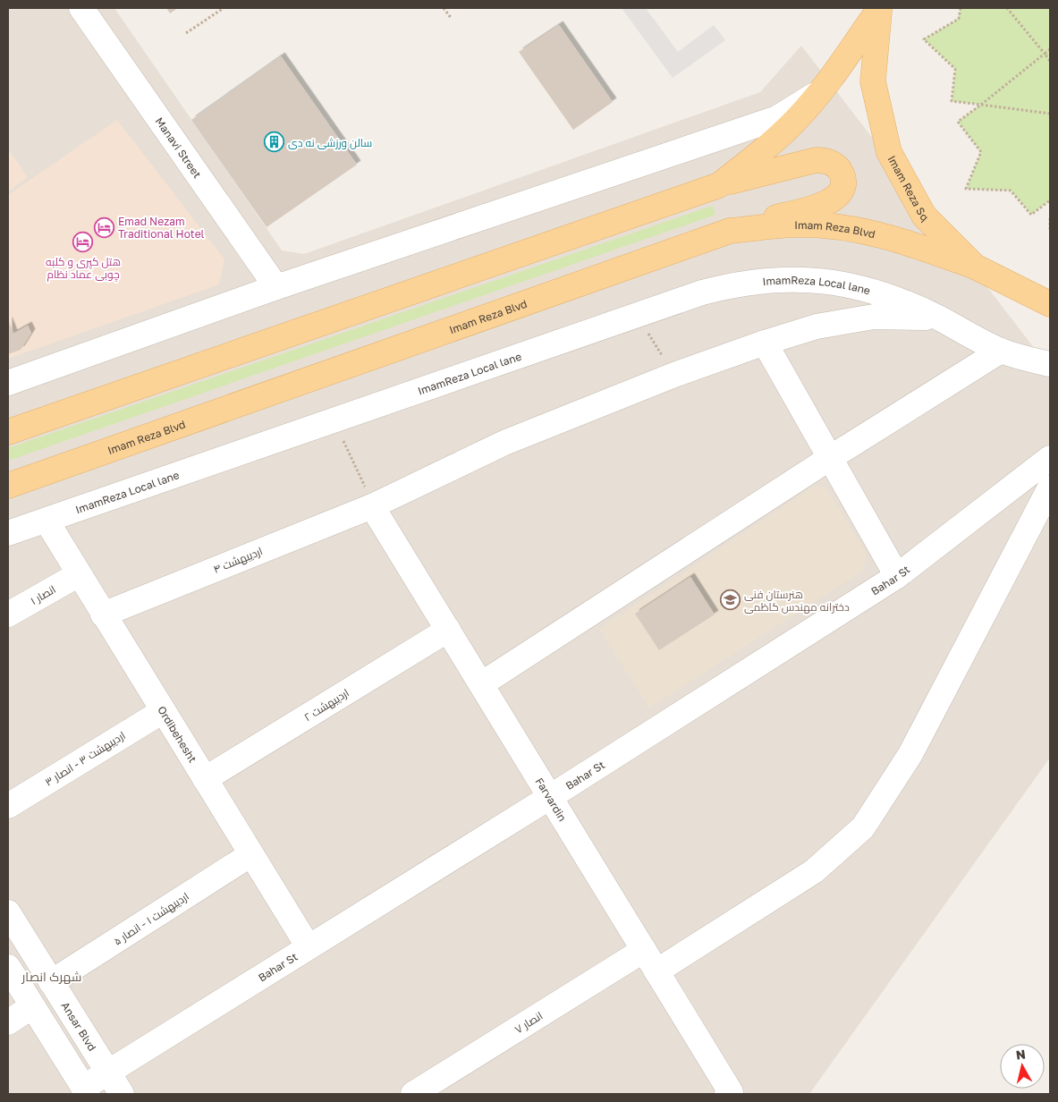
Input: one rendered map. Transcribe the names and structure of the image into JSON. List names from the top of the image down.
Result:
{
  "streets": {
    "main road": ["Imam Reza Sq", "Imam Reza Blvd"],
    "street": [
      "Manavi Street",
      "ImamReza Local lane",
      "اردیبهشت ۴",
      "Bahar St",
      "انصار ۱",
      "اردیبهشت ۲",
      "Ordibehesht",
      "اردیبهشت ۳ - انصار ۳",
      "Farvardin",
      "اردیبهشت ۱ - انصار ۵",
      "انصار ۷",
      "Ansar Blvd"
    ]
  },
  "crossings": [
    ["Imam Reza Sq", "Imam Reza Blvd"],
    ["ImamReza Local lane", "اردیبهشت ۴"],
    ["ImamReza Local lane", "Ordibehesht"],
    ["اردیبهشت ۴", "Ordibehesht"],
    ["اردیبهشت ۴", "Farvardin"],
    ["Bahar St", "Ordibehesht"],
    ["Bahar St", "Farvardin"],
    ["Bahar St", "Ansar Blvd"],
    ["انصار ۱", "Ordibehesht"],
    ["اردیبهشت ۲", "Ordibehesht"],
    ["اردیبهشت ۲", "Farvardin"],
    ["Ordibehesht", "اردیبهشت ۳ - انصار ۳"],
    ["Ordibehesht", "اردیبهشت ۱ - انصار ۵"],
    ["Farvardin", "انصار ۷"],
    ["اردیبهشت ۱ - انصار ۵", "Ansar Blvd"]
  ],
  "districts": ["شهرک انصار"],
  "places": {
    "building": ["سالن ورزشی نه دی"],
    "hotel": ["Emad Nezam Traditional Hotel", "هتل کپری و کلبه چوبی عماد نظام"],
    "school or university": ["هنرستان فنی دخترانه مهندس کاظمی"]
  },
  "north": "top"
}
